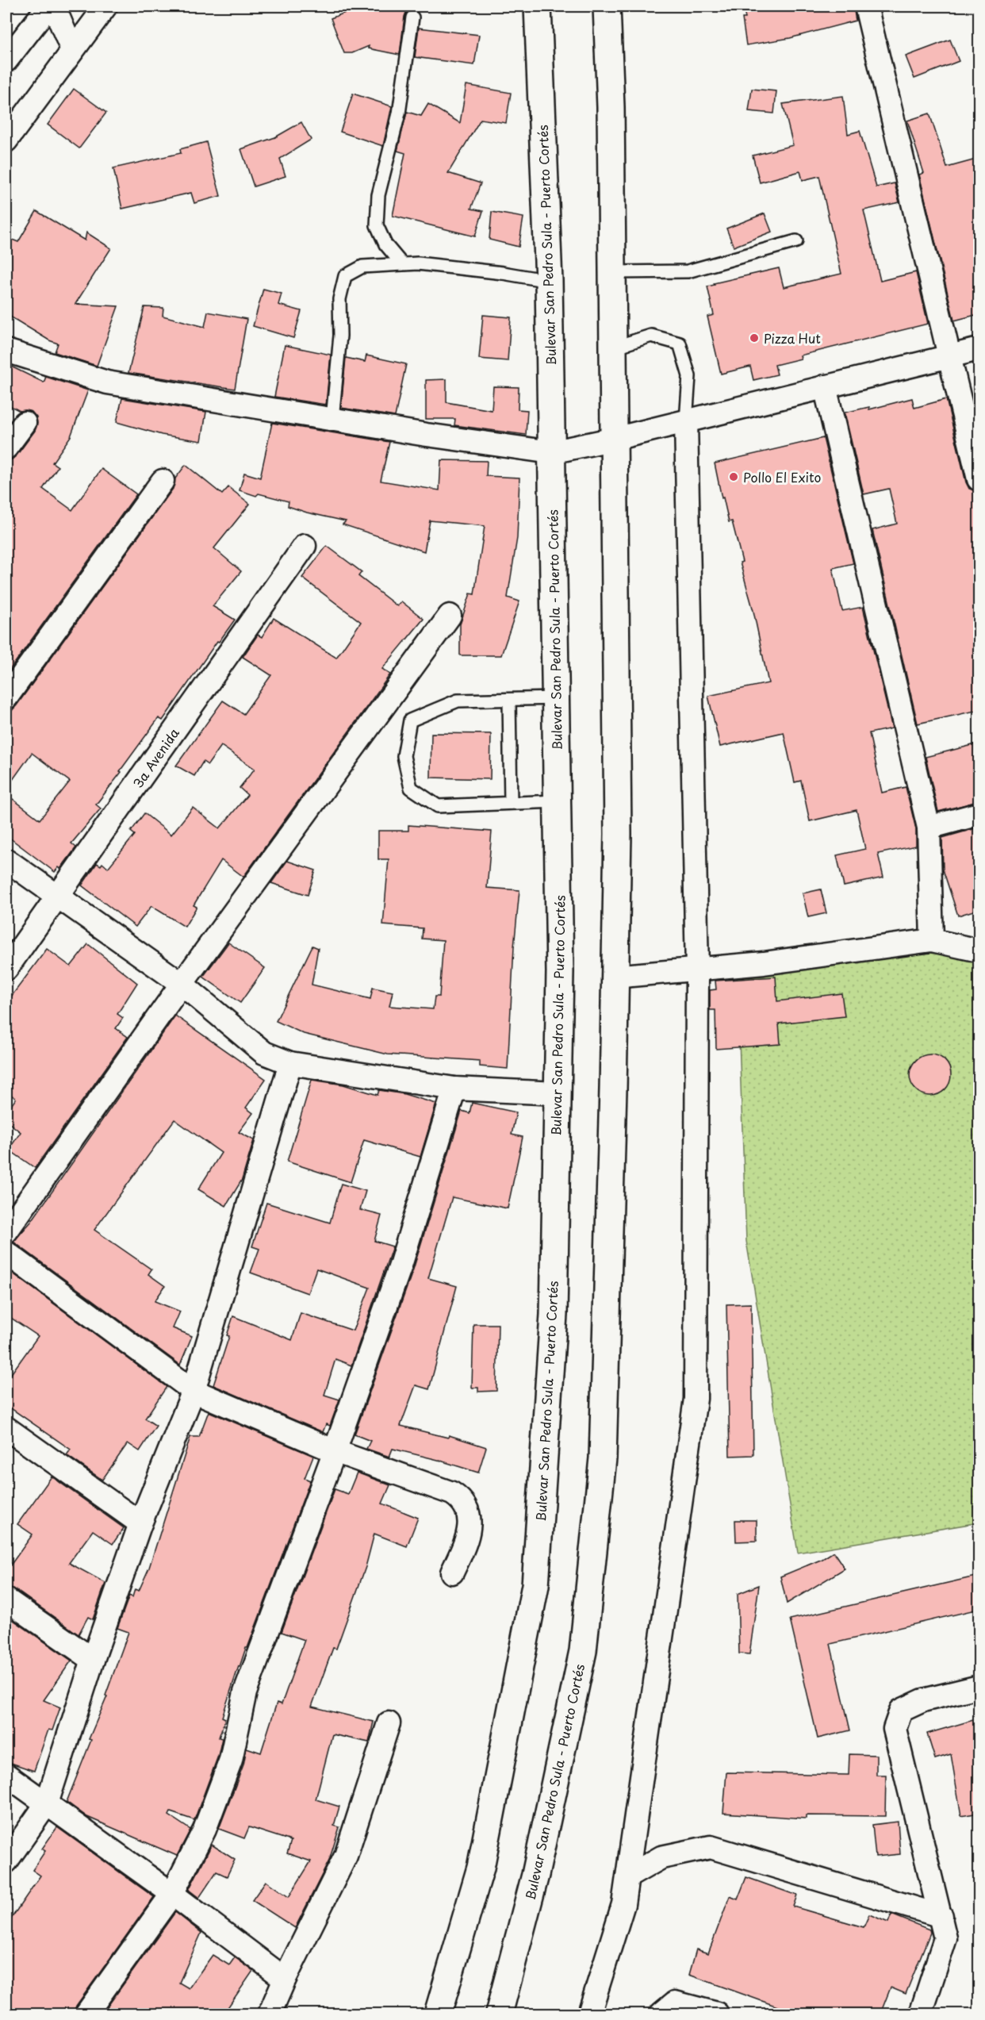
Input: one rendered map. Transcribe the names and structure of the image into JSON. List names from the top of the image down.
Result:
{
  "streets": {
    "highway": ["Bulevar San Pedro Sula - Puerto Cortés"],
    "street": ["3a Avenida"]
  },
  "places": ["Pizza Hut", "Pollo El Exito"]
}
